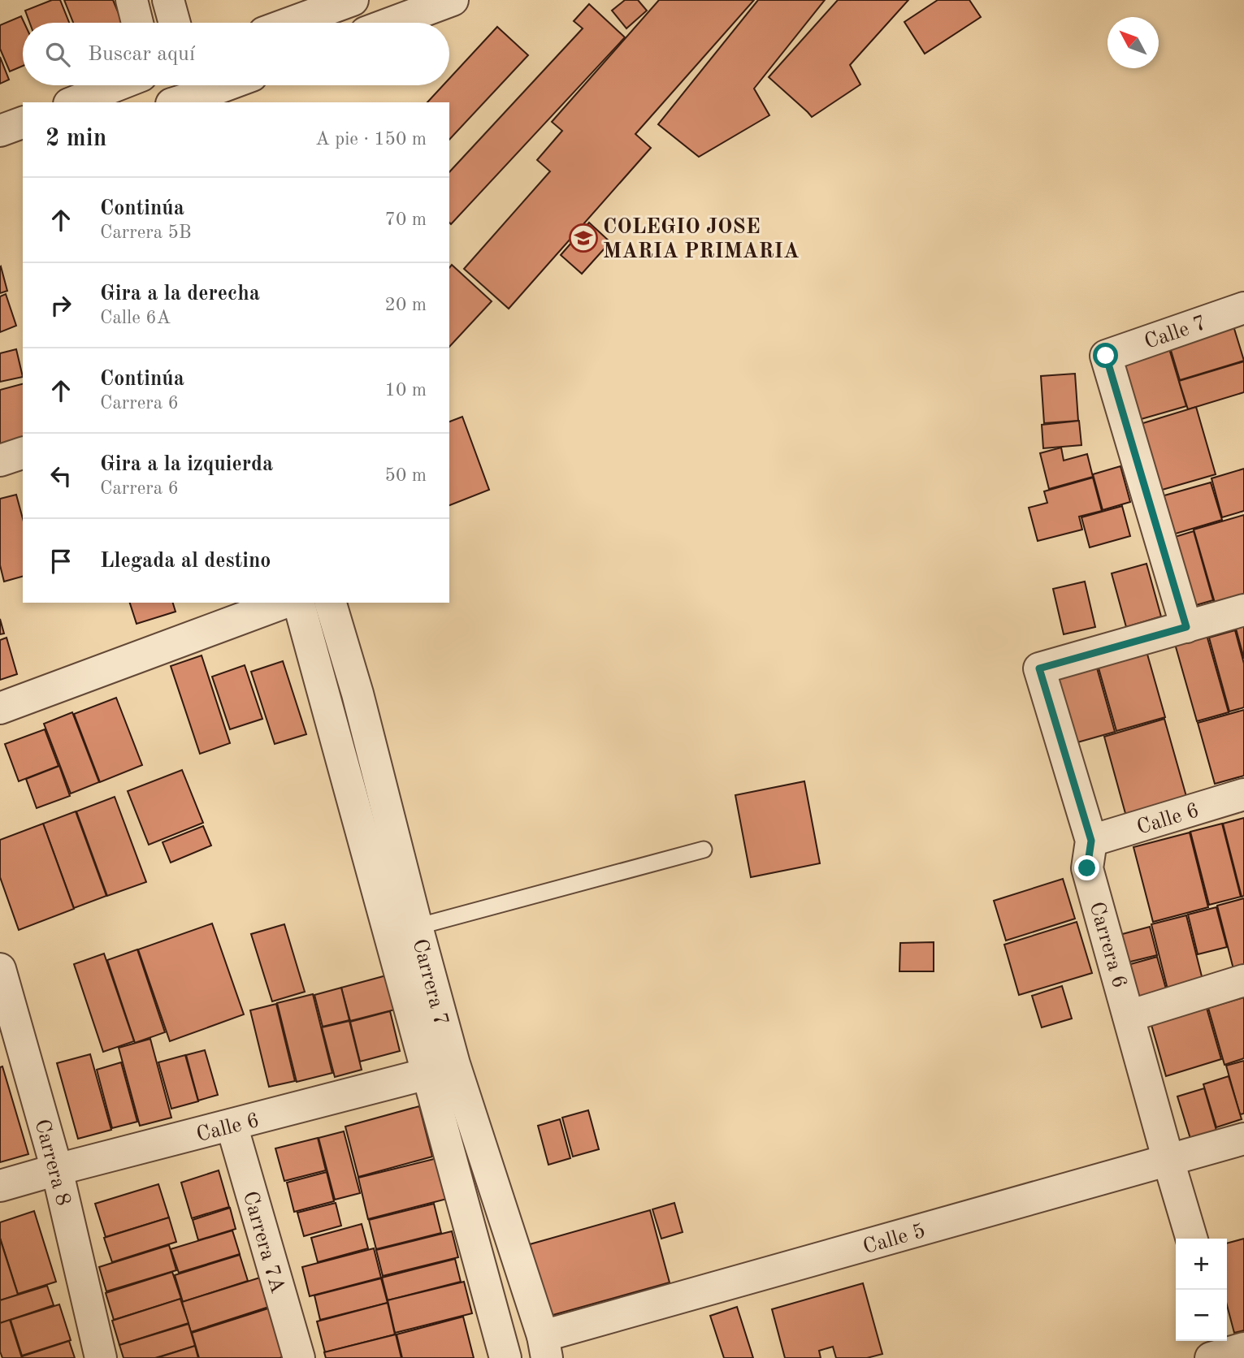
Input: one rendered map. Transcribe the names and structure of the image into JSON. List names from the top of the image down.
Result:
{
  "streets": {
    "street": [
      "Calle 7",
      "Calle 6",
      "Carrera 6",
      "Carrera 7",
      "Carrera 8",
      "Calle 5",
      "Carrera 7A"
    ]
  },
  "crossings": [
    ["Calle 7", "Carrera 6"],
    ["Calle 6", "Carrera 6"],
    ["Calle 6", "Carrera 7"],
    ["Calle 6", "Carrera 8"],
    ["Calle 6", "Carrera 7A"],
    ["Carrera 6", "Calle 5"],
    ["Carrera 7", "Calle 5"]
  ],
  "places": {
    "school or university": ["COLEGIO JOSE MARIA PRIMARIA"]
  },
  "north": "top left",
  "page": {
    "search": "Buscar aquí",
    "heading": ["2 min", "A pie · 150 m"],
    "list": [
      ["Continúa", "Carrera 5B", "70 m"],
      ["Gira a la derecha", "Calle 6A", "20 m"],
      ["Continúa", "Carrera 6", "10 m"],
      ["Gira a la izquierda", "Carrera 6", "50 m"],
      "Llegada al destino"
    ],
    "map_buttons": ["+", "−"]
  }
}
